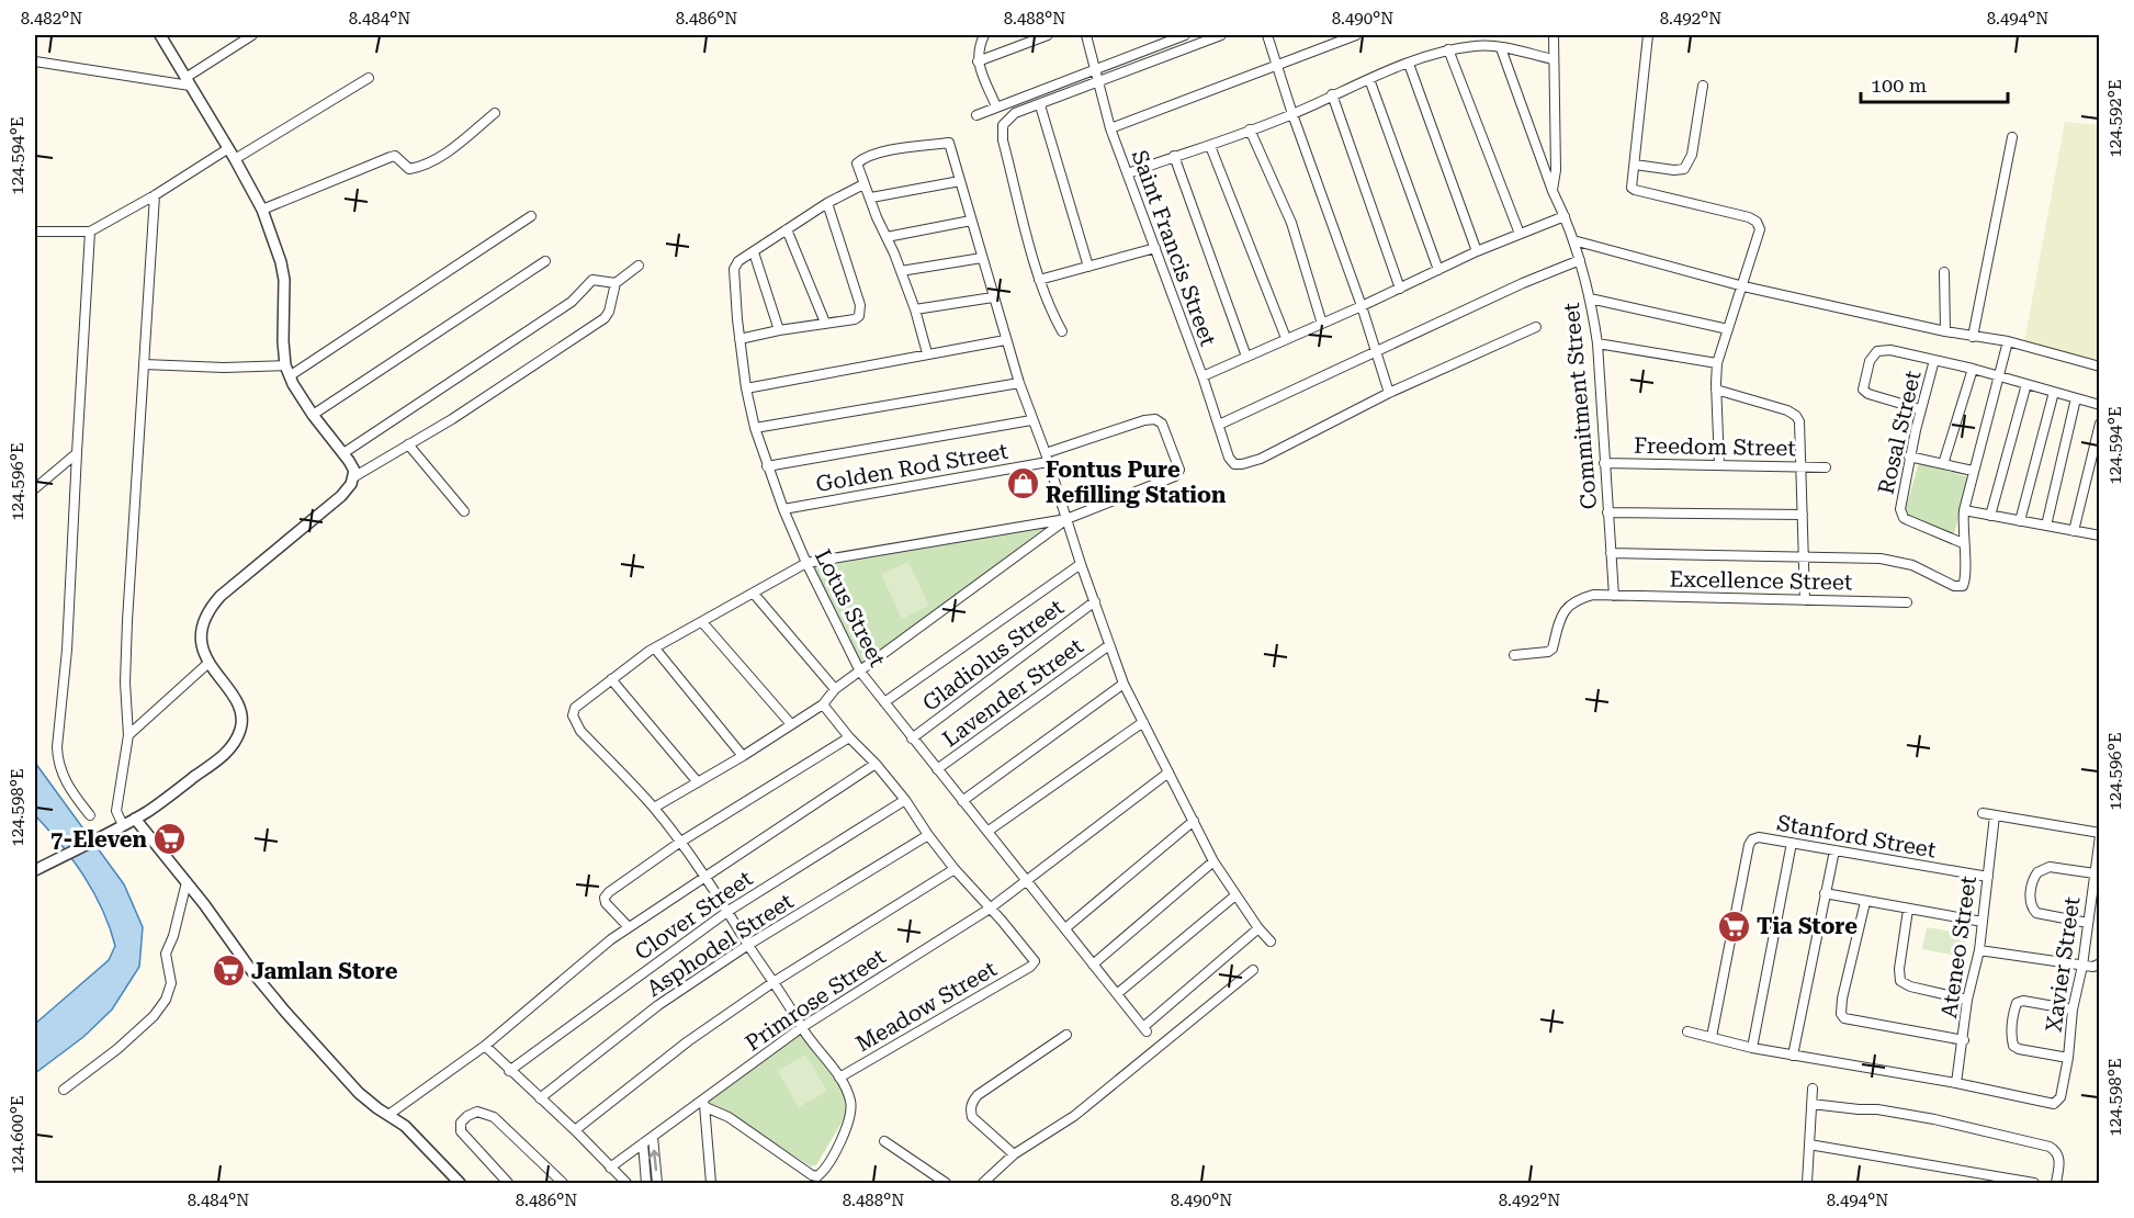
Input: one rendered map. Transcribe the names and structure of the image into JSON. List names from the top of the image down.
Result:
{
  "streets": {
    "street": [
      "Saint Francis Street",
      "Commitment Street",
      "Rosal Street",
      "Freedom Street",
      "Golden Rod Street",
      "Excellence Street",
      "Lotus Street",
      "Gladiolus Street",
      "Lavender Street",
      "Stanford Street",
      "Clover Street",
      "Asphodel Street",
      "Ateneo Street",
      "Xavier Street",
      "Primrose Street",
      "Meadow Street"
    ]
  },
  "crossings": [
    ["Commitment Street", "Freedom Street"],
    ["Commitment Street", "Excellence Street"],
    ["Golden Rod Street", "Lotus Street"],
    ["Lotus Street", "Gladiolus Street"],
    ["Lotus Street", "Lavender Street"],
    ["Lotus Street", "Primrose Street"],
    ["Stanford Street", "Ateneo Street"],
    ["Ateneo Street", "Xavier Street"],
    ["Primrose Street", "Meadow Street"]
  ],
  "places": {
    "shop": ["Fontus Pure Refilling Station"],
    "supermarket": ["7-Eleven", "Tia Store", "Jamlan Store"]
  },
  "scale_bar": "100 m",
  "coordinates": [
    "8.482°N",
    "8.484°N",
    "8.486°N",
    "8.488°N",
    "8.490°N",
    "8.492°N",
    "8.494°N",
    "124.592°E",
    "124.594°E",
    "124.596°E",
    "124.598°E",
    "124.600°E"
  ]
}
